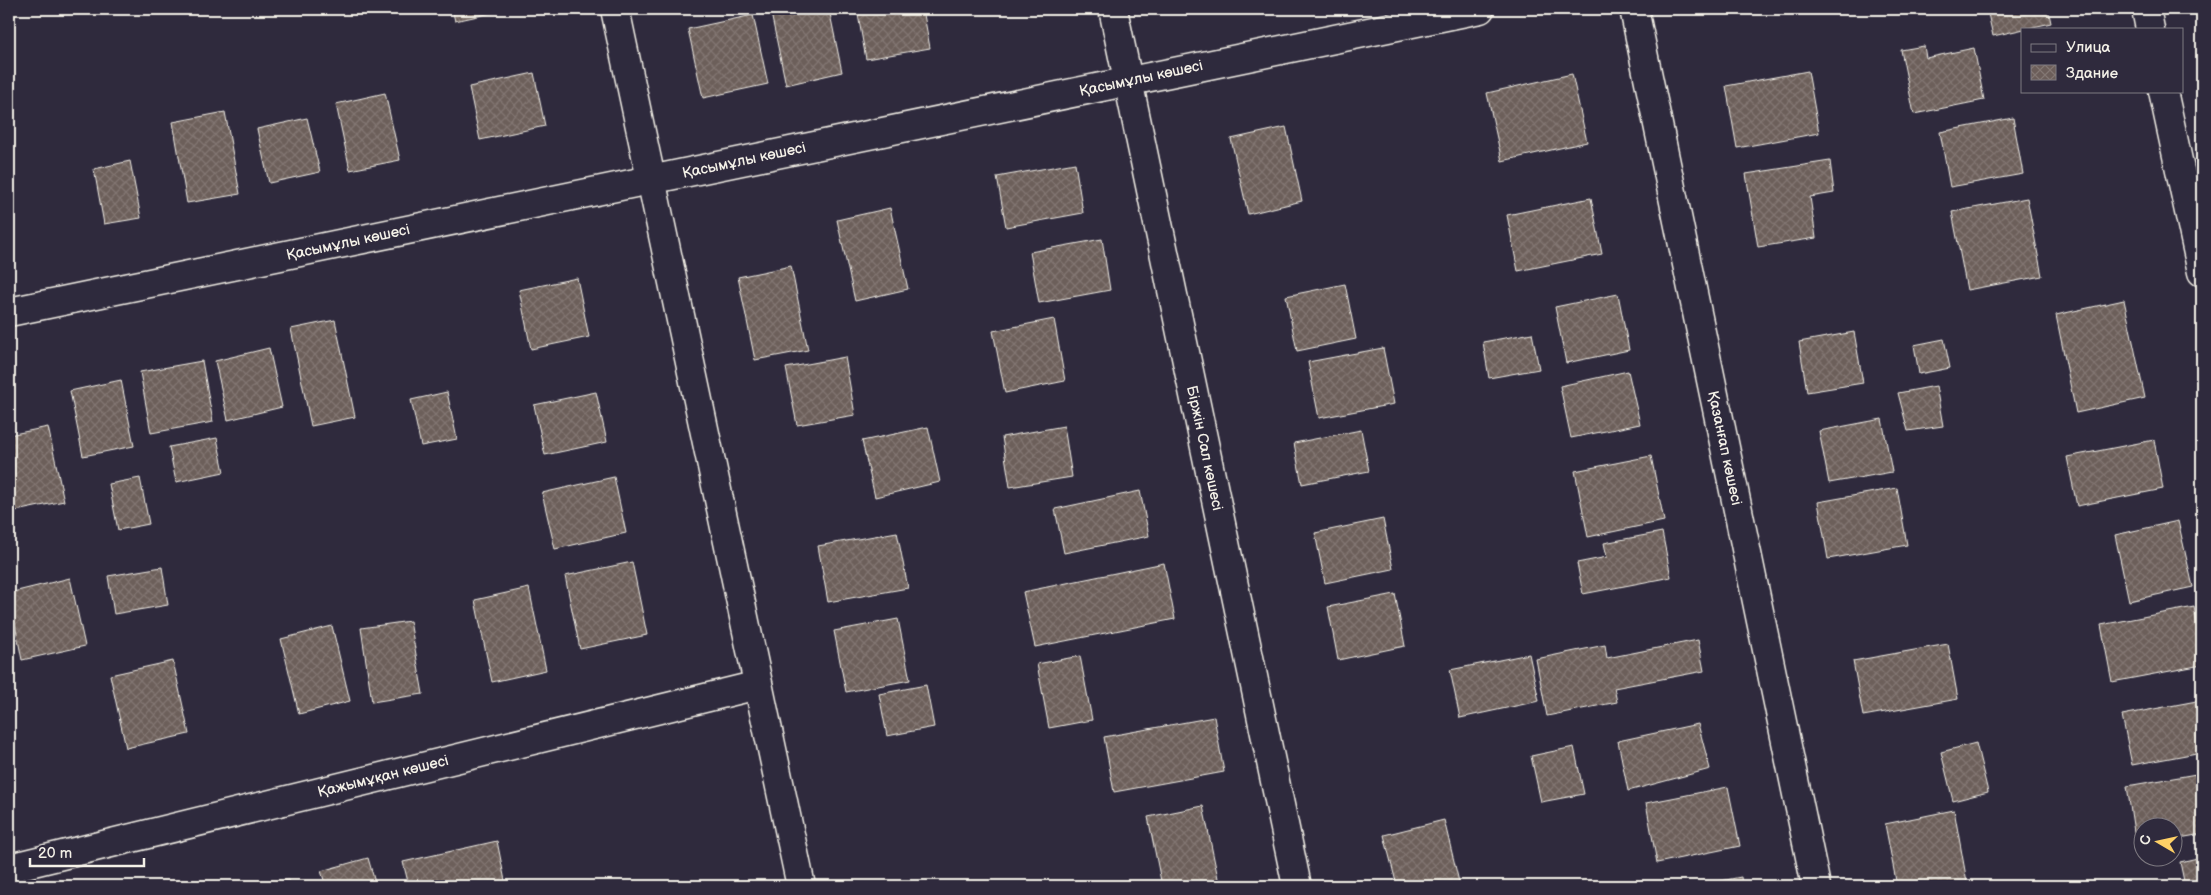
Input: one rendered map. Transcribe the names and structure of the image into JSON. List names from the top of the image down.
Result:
{
  "streets": {
    "street": [
      "Қасымұлы көшесі",
      "Біржін Сал көшесі",
      "Қазанғап көшесі",
      "Қажымұқан көшесі"
    ]
  },
  "crossings": [
    ["Қасымұлы көшесі", "Біржін Сал көшесі"]
  ],
  "legend": ["Улица", "Здание"],
  "scale_bar": "20 m",
  "north": "left"
}
